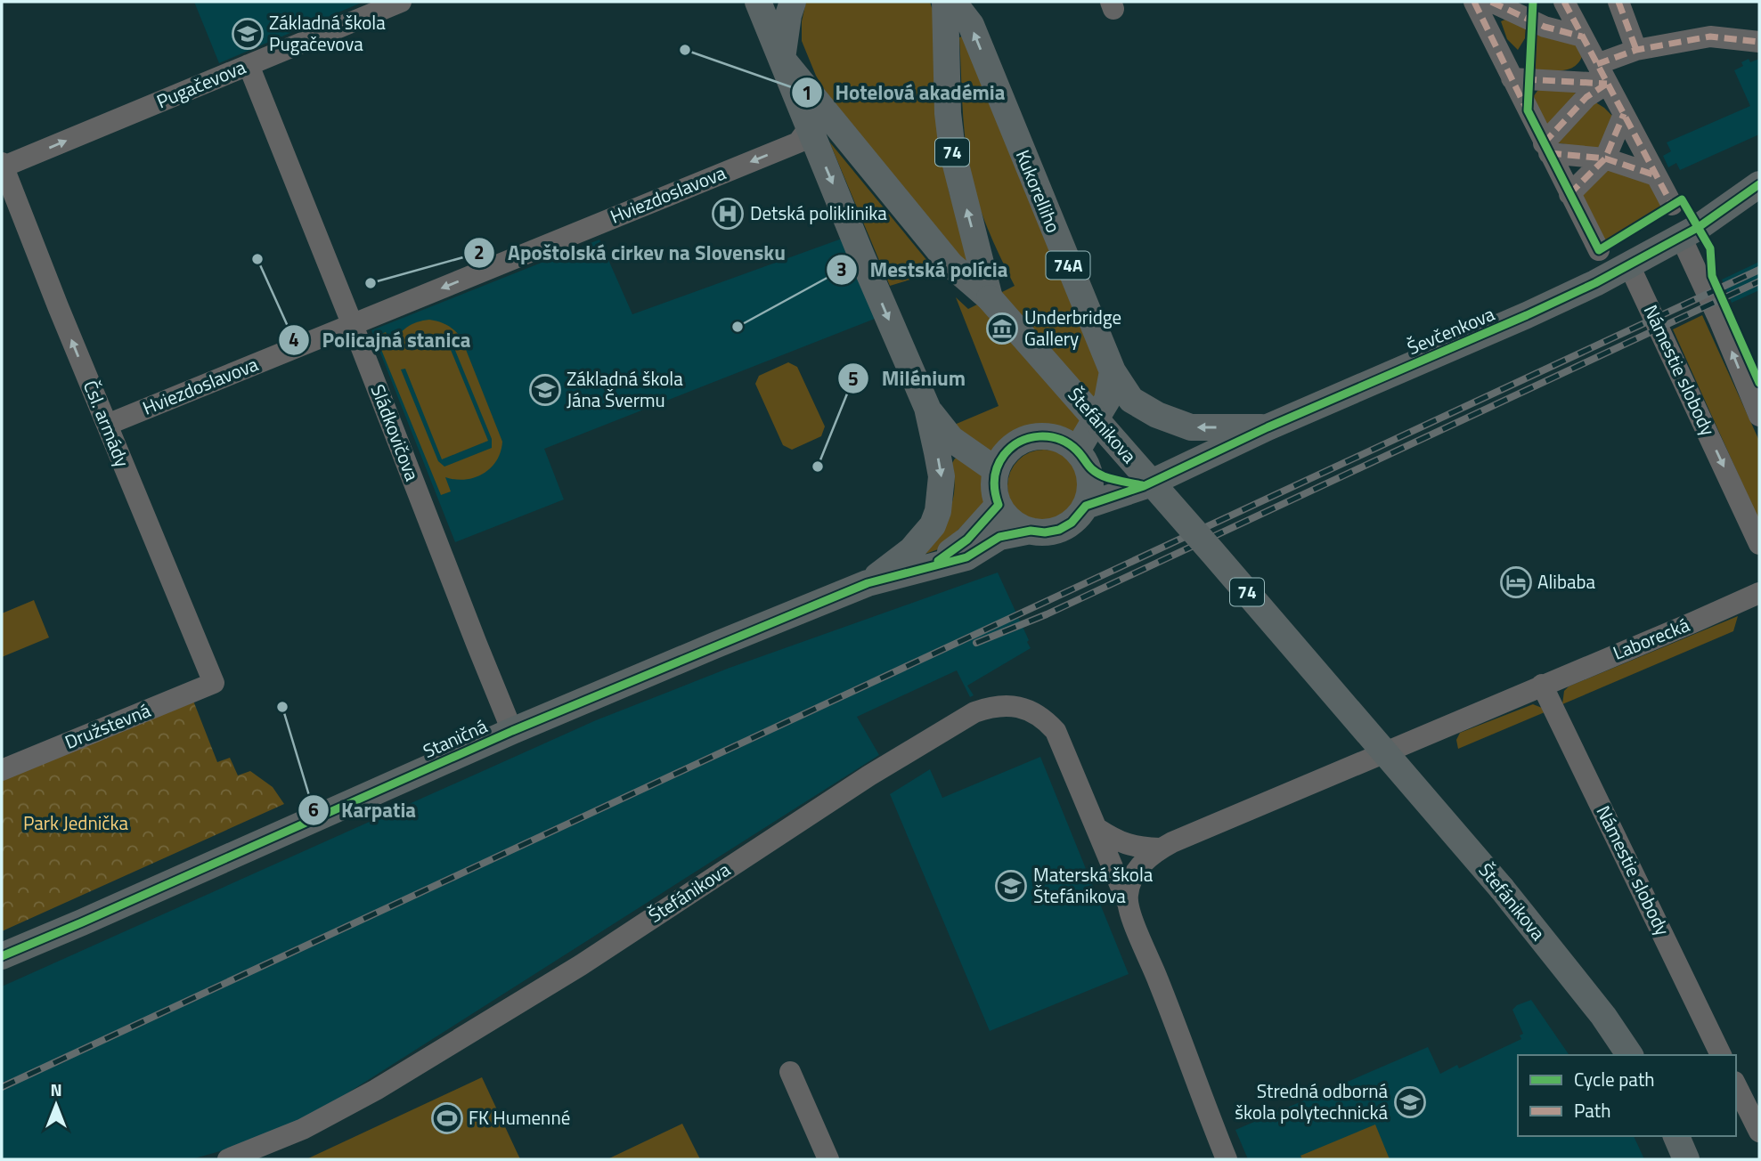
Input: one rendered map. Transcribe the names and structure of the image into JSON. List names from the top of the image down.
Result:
{
  "streets": {
    "main road": [
      "74",
      "Kukorelliho",
      "74A",
      "Ševčenkova",
      "Štefánikova",
      "Staničná"
    ],
    "street": [
      "Pugačevova",
      "Hviezdoslavova",
      "Námestie slobody",
      "Čsl. armády",
      "Sládkovičova",
      "Laborecká",
      "Družstevná"
    ]
  },
  "crossings": [
    ["Pugačevova", "Čsl. armády"],
    ["Pugačevova", "Sládkovičova"],
    ["74", "Štefánikova"],
    ["Kukorelliho", "Ševčenkova"],
    ["Hviezdoslavova", "Čsl. armády"],
    ["Hviezdoslavova", "Sládkovičova"],
    ["Ševčenkova", "Námestie slobody"],
    ["Ševčenkova", "Staničná"],
    ["Námestie slobody", "Laborecká"],
    ["Čsl. armády", "Družstevná"],
    ["Sládkovičova", "Staničná"]
  ],
  "one_way": ["Pugačevova", "Hviezdoslavova", "Čsl. armády"],
  "parks": ["Park Jednička"],
  "places": {
    "school or university": [
      "Základná škola Pugačevova",
      "Základná škola Jána Švermu",
      "Materská škola Štefánikova",
      "Stredná odborná škola polytechnická"
    ],
    "other": [
      "Hotelová akadémia",
      "Policajná stanica",
      "Apoštolská cirkev na Slovensku",
      "Mestská polícia",
      "Milénium",
      "Karpatia"
    ],
    "hospital": ["Detská poliklinika"],
    "museum": ["Underbridge Gallery"],
    "hotel": ["Alibaba"],
    "sports": ["FK Humenné"]
  },
  "legend": ["Cycle path", "Path"],
  "north": "top"
}
